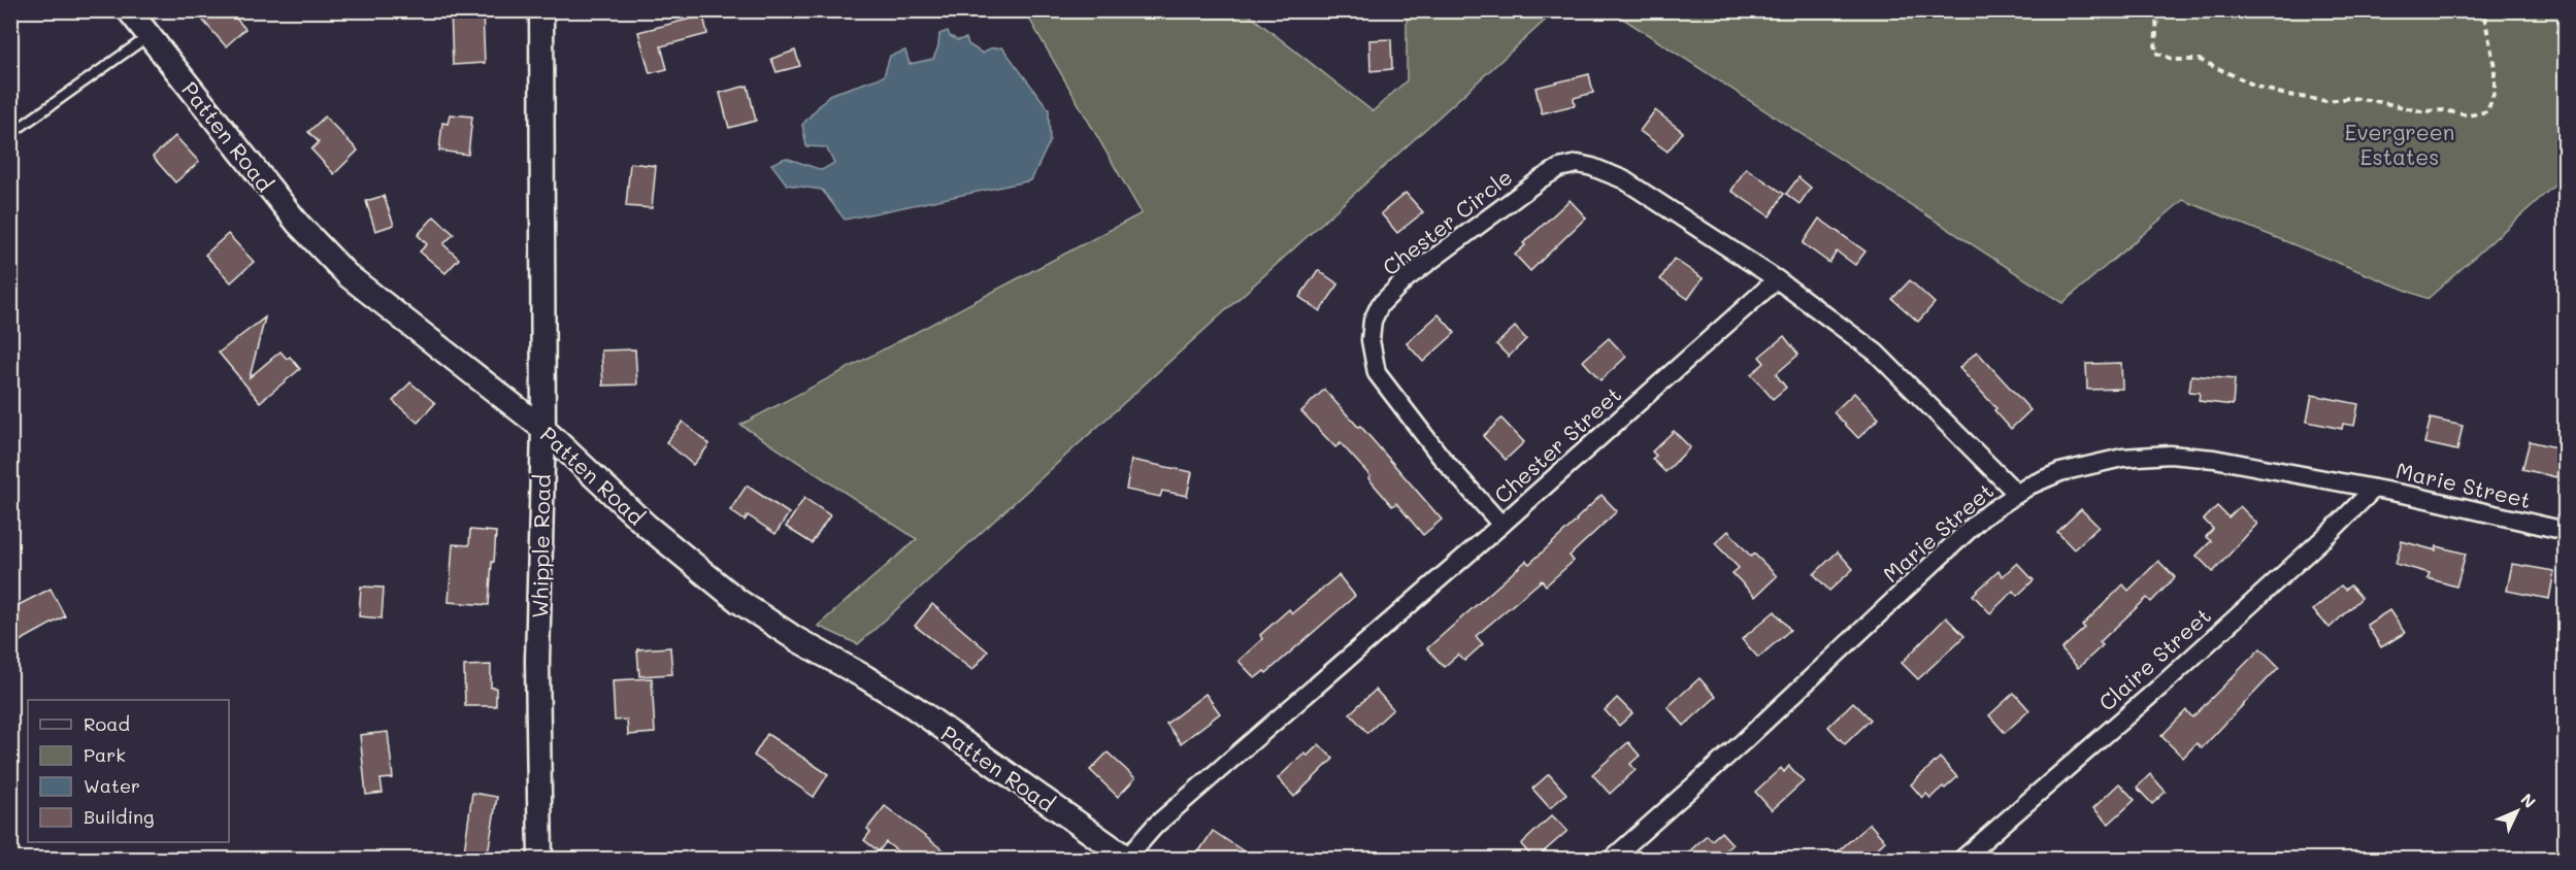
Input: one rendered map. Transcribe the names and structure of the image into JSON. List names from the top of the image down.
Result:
{
  "streets": {
    "street": [
      "Patten Road",
      "Chester Circle",
      "Chester Street",
      "Marie Street",
      "Whipple Road",
      "Claire Street"
    ]
  },
  "crossings": [
    ["Patten Road", "Chester Street"],
    ["Patten Road", "Whipple Road"],
    ["Chester Circle", "Chester Street"],
    ["Marie Street", "Claire Street"]
  ],
  "parks": ["Evergreen Estates"],
  "legend": [
    "Road",
    "Park",
    "Water",
    "Building"
  ],
  "north": "top right"
}
